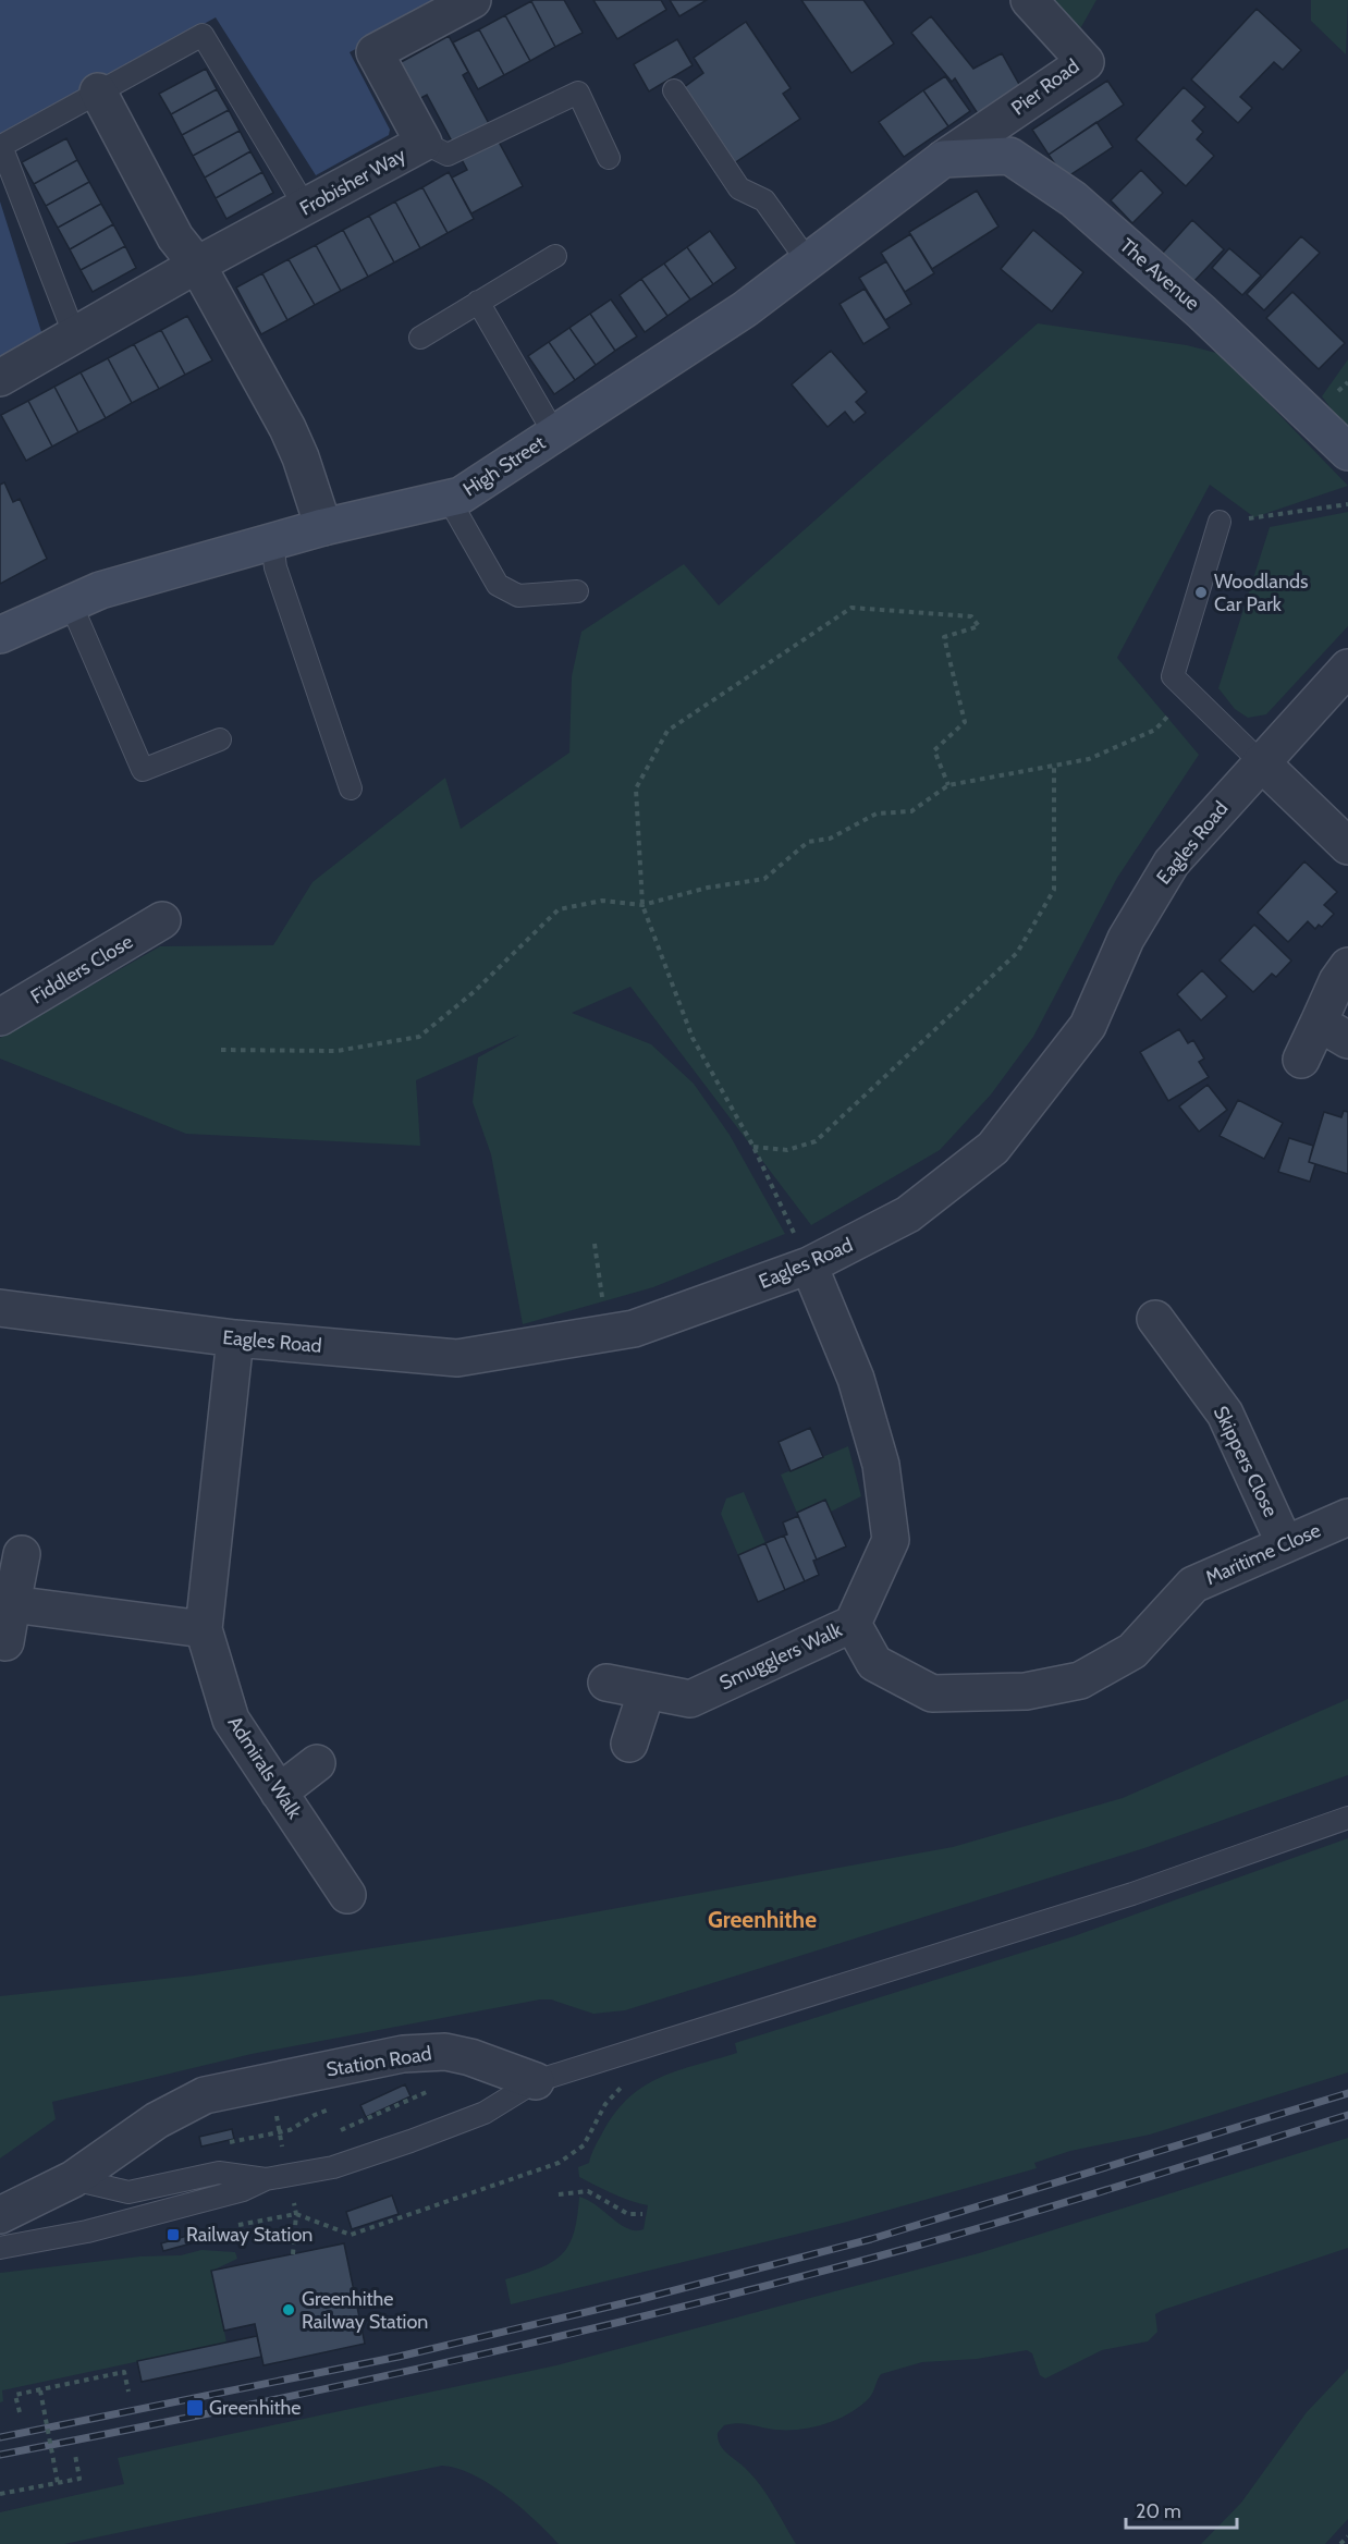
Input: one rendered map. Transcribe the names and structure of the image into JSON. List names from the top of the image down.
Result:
{
  "streets": {
    "main road": ["The Avenue", "High Street"],
    "street": [
      "Pier Road",
      "Frobisher Way",
      "Eagles Road",
      "Fiddlers Close",
      "Skippers Close",
      "Maritime Close",
      "Smugglers Walk",
      "Admirals Walk",
      "Station Road"
    ]
  },
  "crossings": [
    ["Pier Road", "The Avenue"],
    ["Pier Road", "High Street"],
    ["The Avenue", "High Street"],
    ["Eagles Road", "Smugglers Walk"],
    ["Eagles Road", "Admirals Walk"],
    ["Skippers Close", "Maritime Close"],
    ["Maritime Close", "Smugglers Walk"]
  ],
  "districts": ["Greenhithe"],
  "places": {
    "other": ["Woodlands Car Park", "Greenhithe Railway Station"],
    "transit": ["Railway Station", "Greenhithe"]
  },
  "scale_bar": "20 m"
}
